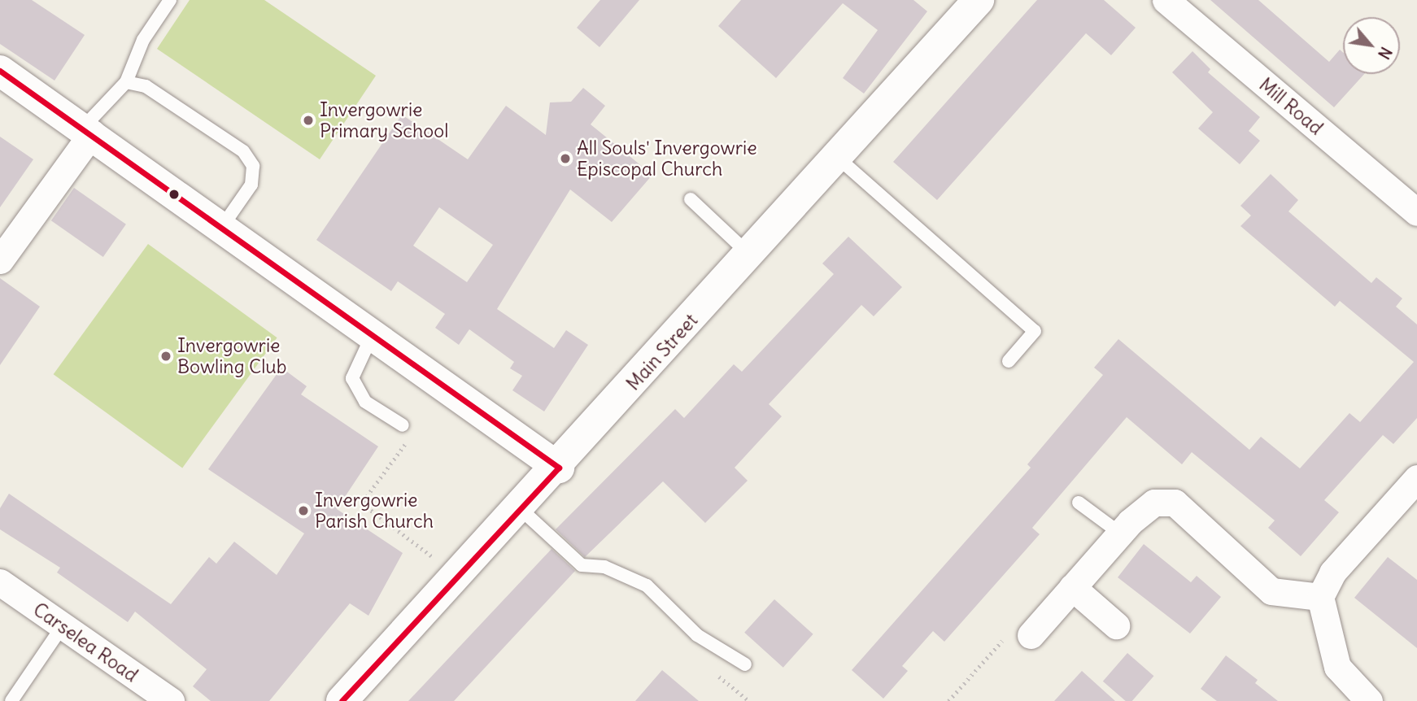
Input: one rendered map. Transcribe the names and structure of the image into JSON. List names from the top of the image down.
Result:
{
  "streets": {
    "street": ["Mill Road", "Main Street", "Carselea Road"]
  },
  "places": [
    "Invergowrie Primary School",
    "All Souls' Invergowrie Episcopal Church",
    "Invergowrie Bowling Club",
    "Invergowrie Parish Church"
  ],
  "north": "bottom right"
}
